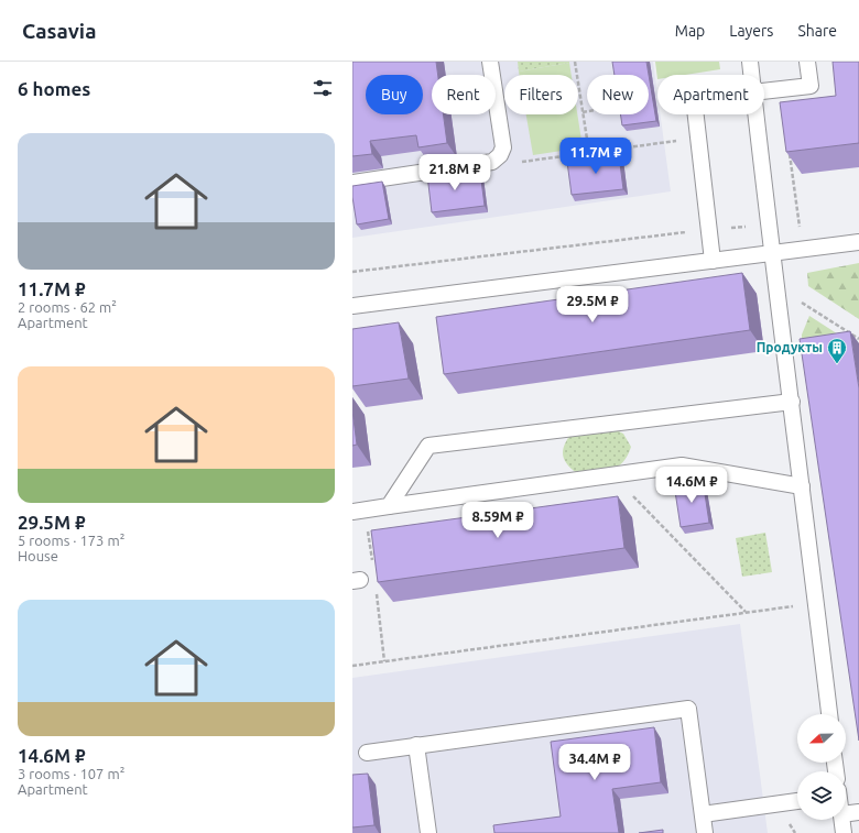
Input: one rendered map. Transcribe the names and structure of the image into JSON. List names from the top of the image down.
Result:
{
  "places": {
    "building": ["Продукты"]
  },
  "north": "left",
  "page": {
    "header": "Casavia",
    "nav": ["Map", "Layers", "Share"],
    "heading": "6 homes",
    "chip": [
      "Buy",
      "Rent",
      "Filters",
      "New",
      "Apartment"
    ],
    "list": [
      {
        "name": "11.7M ₽",
        "note": "2 rooms · 62 m² · Apartment"
      },
      {
        "name": "29.5M ₽",
        "note": "5 rooms · 173 m² · House"
      },
      {
        "name": "14.6M ₽",
        "note": "3 rooms · 107 m² · Apartment"
      }
    ],
    "price": [
      "11.7M ₽",
      "21.8M ₽",
      "29.5M ₽",
      "14.6M ₽",
      "8.59M ₽",
      "34.4M ₽"
    ]
  }
}
